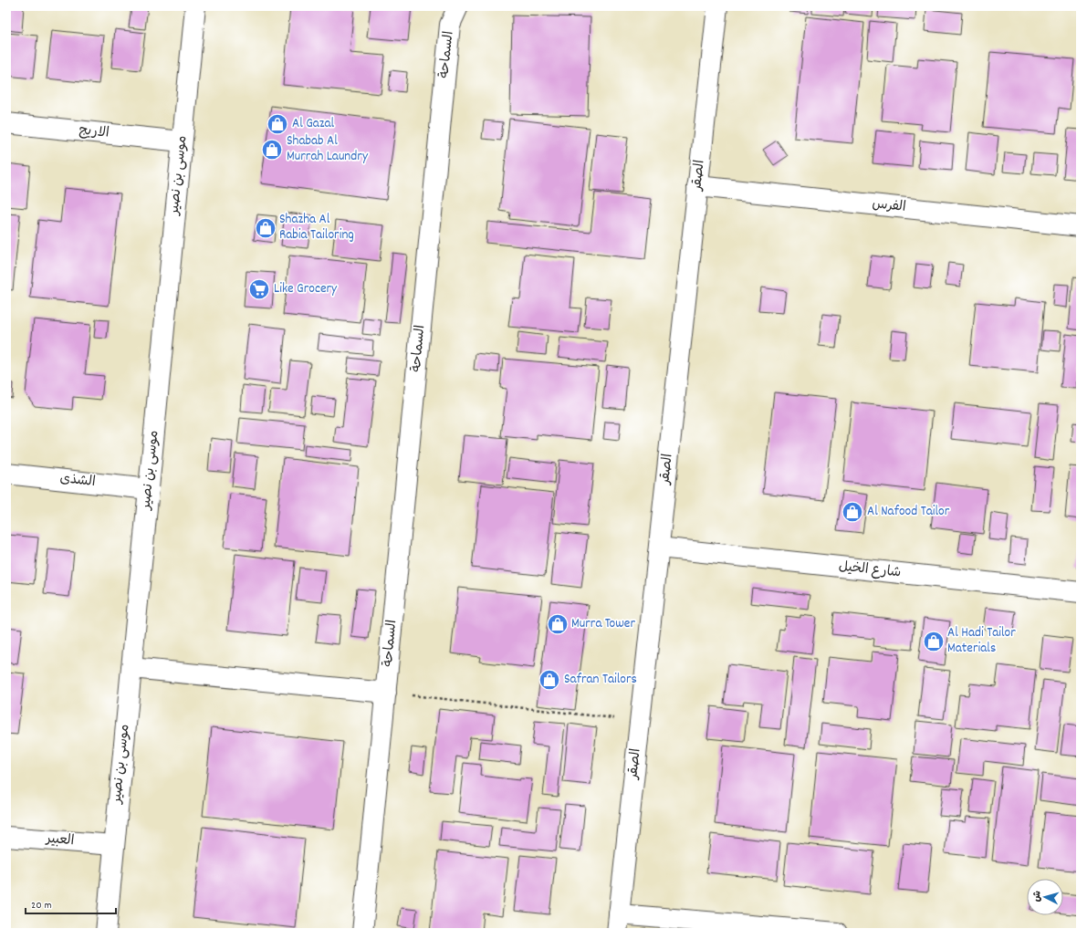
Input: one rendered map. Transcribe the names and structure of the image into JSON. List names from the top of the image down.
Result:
{
  "streets": {
    "street": [
      "السماحة",
      "الاريج",
      "موسى بن نصير",
      "الصقر",
      "الفرس",
      "الشذى",
      "شارع الخيل",
      "العبير"
    ]
  },
  "crossings": [
    ["الاريج", "موسى بن نصير"],
    ["موسى بن نصير", "الشذى"],
    ["موسى بن نصير", "العبير"],
    ["الصقر", "الفرس"],
    ["الصقر", "شارع الخيل"]
  ],
  "places": {
    "shop": [
      "Al Gazal",
      "Shabab Al Murrah Laundry",
      "Shazha Al Rabia Tailoring",
      "Al Nafood Tailor",
      "Murra Tower",
      "Al Hadi Tailor Materials",
      "Safran Tailors"
    ],
    "supermarket": ["Like Grocery"]
  },
  "scale_bar": "20 m",
  "north": "left"
}
